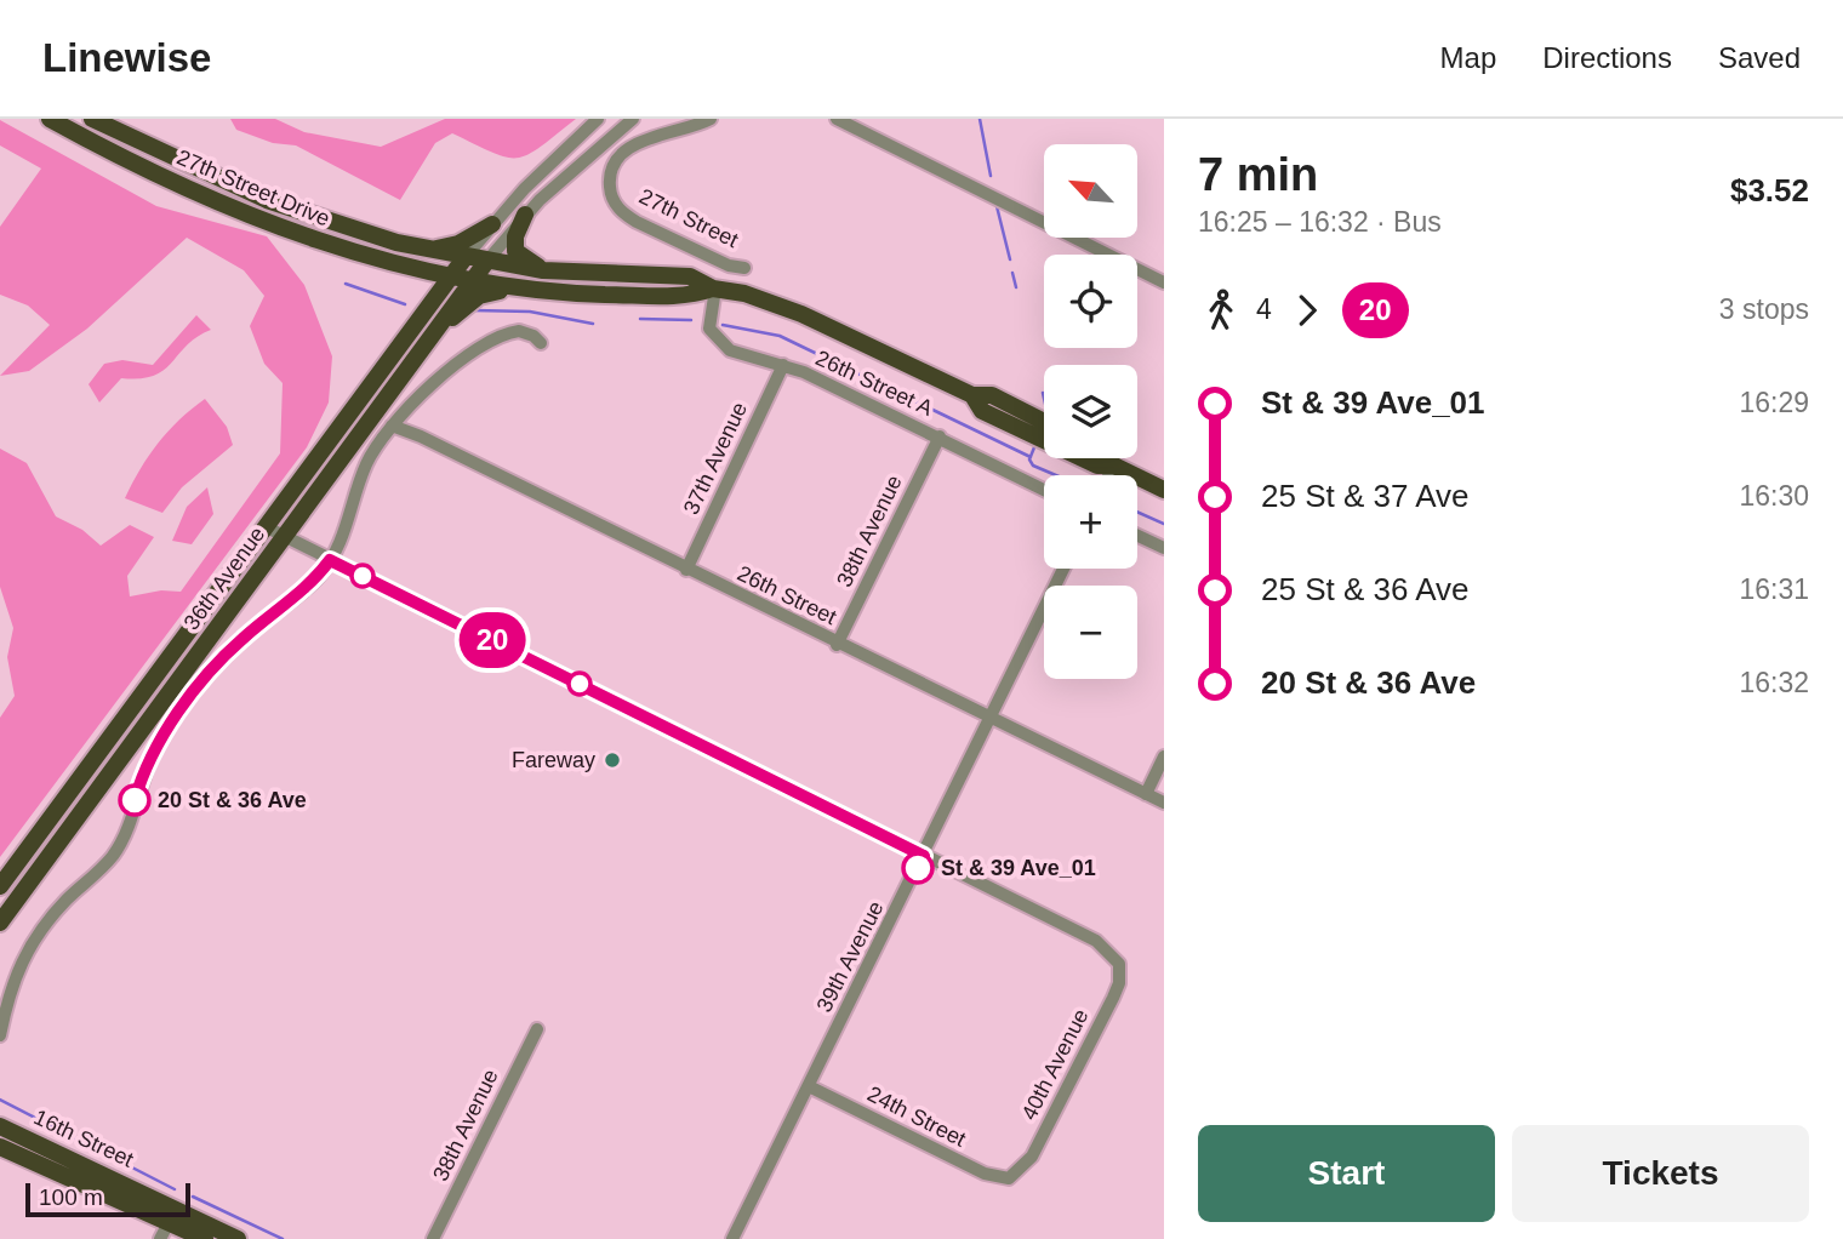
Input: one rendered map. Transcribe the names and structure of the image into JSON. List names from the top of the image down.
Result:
{
  "streets": {
    "main road": ["27th Street Drive", "36th Avenue", "16th Street"],
    "street": [
      "27th Street",
      "26th Street A",
      "37th Avenue",
      "38th Avenue",
      "26th Street",
      "39th Avenue",
      "40th Avenue",
      "24th Street"
    ]
  },
  "crossings": [
    ["27th Street Drive", "36th Avenue"],
    ["26th Street A", "37th Avenue"],
    ["26th Street A", "38th Avenue"],
    ["37th Avenue", "26th Street"],
    ["38th Avenue", "26th Street"],
    ["26th Street", "39th Avenue"],
    ["39th Avenue", "40th Avenue"],
    ["39th Avenue", "24th Street"],
    ["40th Avenue", "24th Street"]
  ],
  "places": ["Fareway", "20 St & 36 Ave", "St & 39 Ave_01"],
  "lines": ["bus line 20"],
  "scale_bar": "100 m",
  "north": "top left",
  "page": {
    "header": "Linewise",
    "nav": ["Map", "Directions", "Saved"],
    "on_map": "20",
    "heading": ["7 min", "16:25 – 16:32 · Bus", "$3.52"],
    "map_buttons": ["+", "−"],
    "legs": ["4", "20", "3 stops"],
    "list": [
      {
        "name": "St & 39 Ave_01",
        "value": "16:29"
      },
      {
        "name": "25 St & 37 Ave",
        "value": "16:30"
      },
      {
        "name": "25 St & 36 Ave",
        "value": "16:31"
      },
      {
        "name": "20 St & 36 Ave",
        "value": "16:32"
      }
    ],
    "buttons": ["Start", "Tickets"],
    "scale": "100 m"
  }
}
